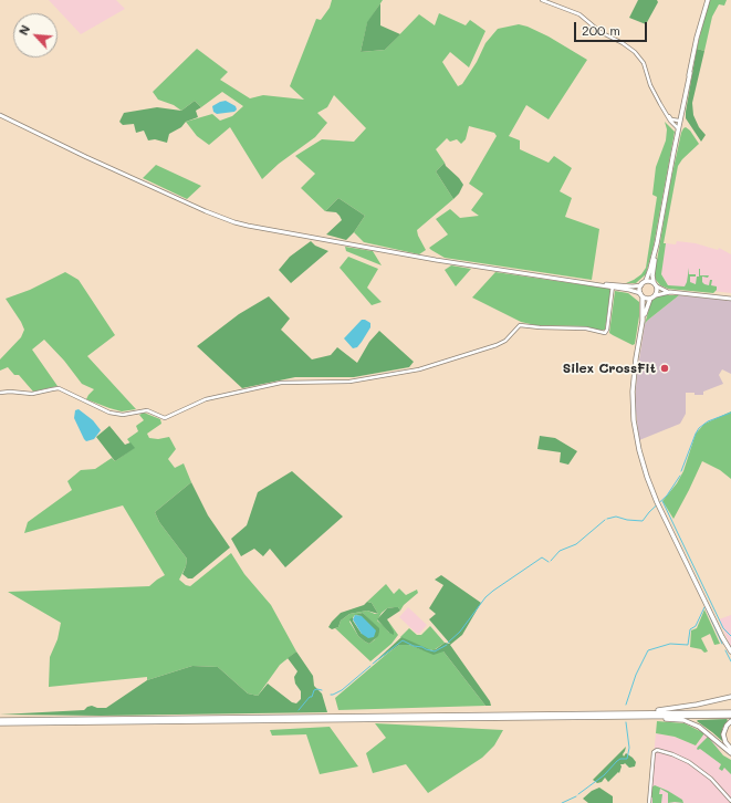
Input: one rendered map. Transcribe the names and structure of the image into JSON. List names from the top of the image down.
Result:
{
  "places": ["Silex CrossFit"],
  "scale_bar": "200 m",
  "north": "top left"
}
